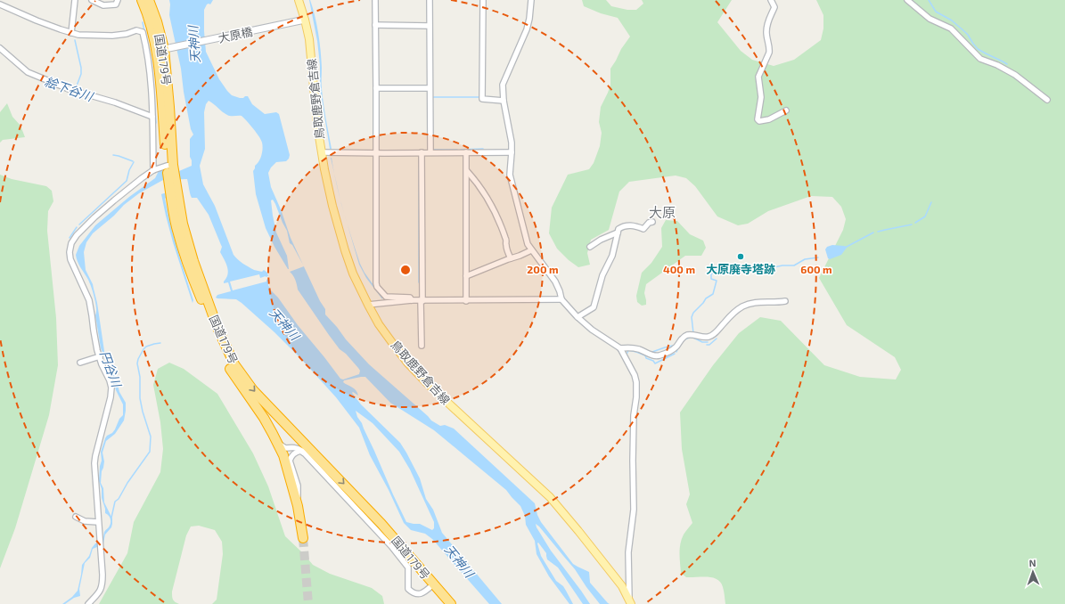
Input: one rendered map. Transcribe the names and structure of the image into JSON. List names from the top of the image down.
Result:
{
  "streets": {
    "highway": ["国道179号"],
    "main road": ["鳥取鹿野倉吉線"],
    "street": ["大原橋"]
  },
  "crossings": [
    ["大原橋", "国道179号"],
    ["大原橋", "鳥取鹿野倉吉線"]
  ],
  "districts": ["大原"],
  "water": ["天神川", "絵下谷川", "円谷川"],
  "places": ["大原廃寺塔跡"],
  "north": "top",
  "rings": ["200 m", "400 m", "600 m"]
}
